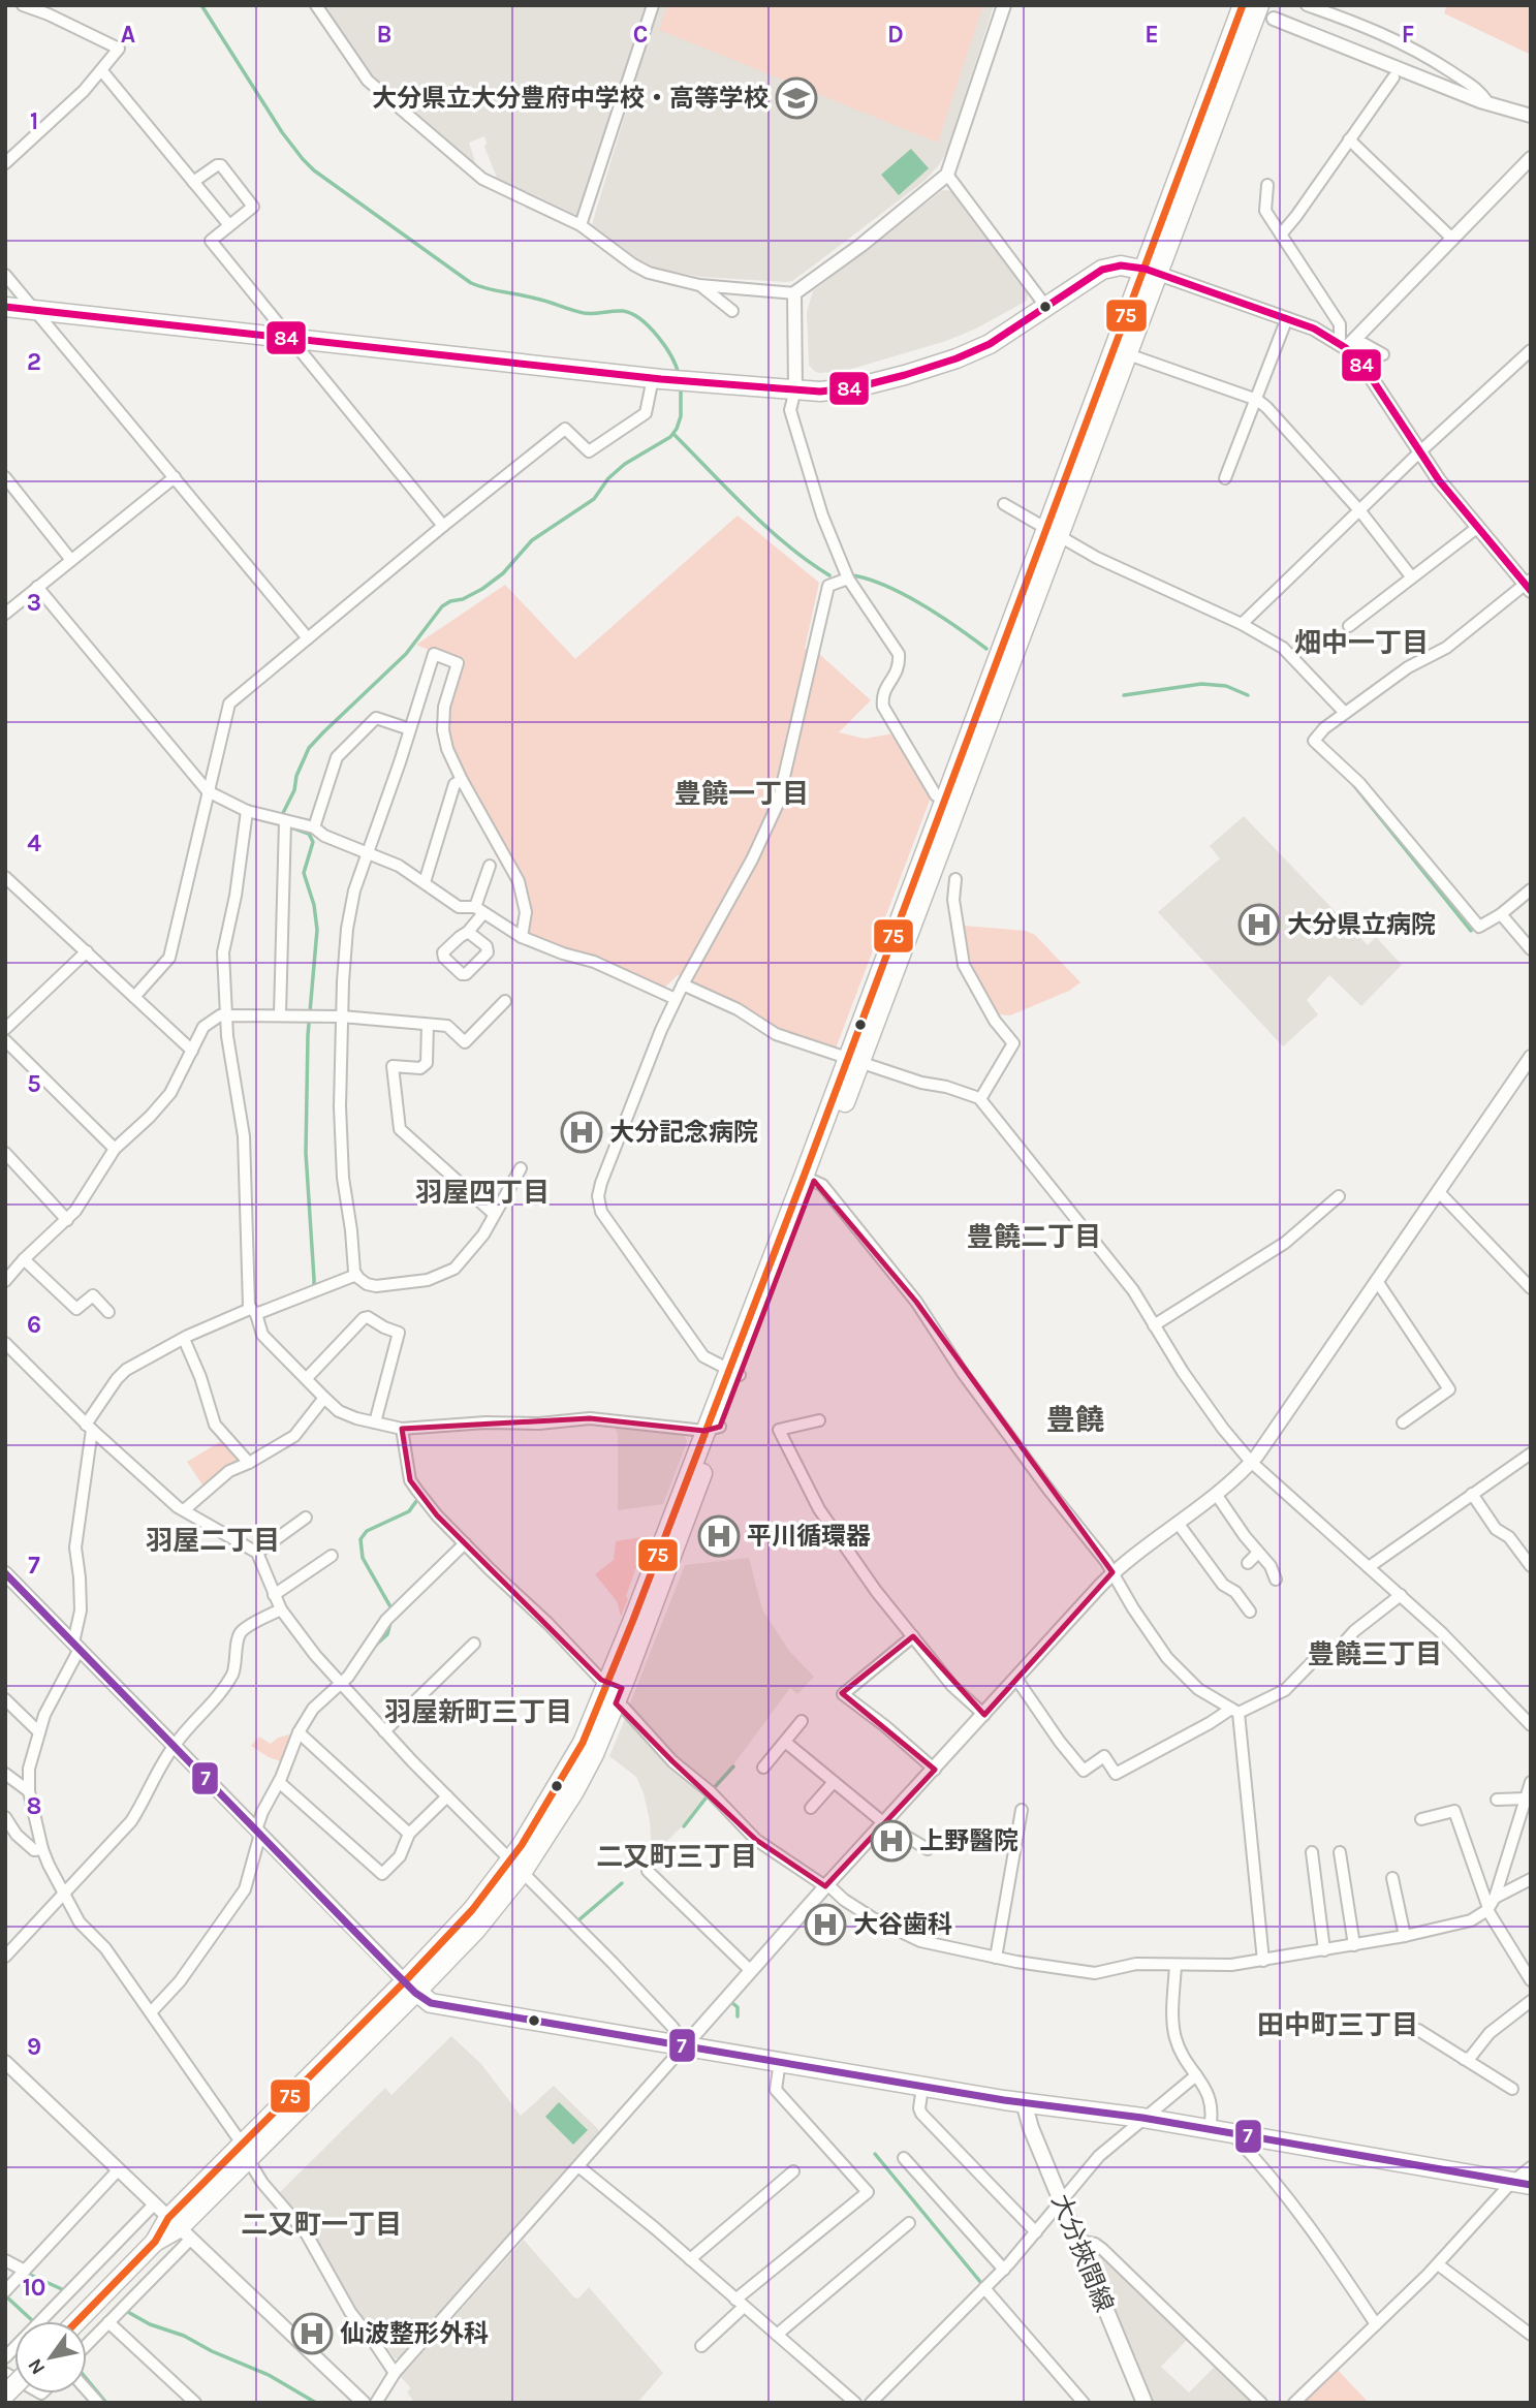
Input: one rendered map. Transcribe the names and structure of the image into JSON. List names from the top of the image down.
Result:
{
  "streets": {
    "main road": ["大分挾間線"]
  },
  "districts": [
    "畑中一丁目",
    "豊饒一丁目",
    "羽屋四丁目",
    "豊饒二丁目",
    "豊饒",
    "羽屋二丁目",
    "豊饒三丁目",
    "羽屋新町三丁目",
    "二又町三丁目",
    "田中町三丁目",
    "二又町一丁目"
  ],
  "places": {
    "school or university": ["大分県立大分豊府中学校・高等学校"],
    "hospital": [
      "大分県立病院",
      "大分記念病院",
      "平川循環器",
      "上野醫院",
      "大谷歯科",
      "仙波整形外科"
    ]
  },
  "lines": ["transit line 75", "transit line 84", "transit line 7"],
  "north": "bottom left",
  "grid": {
    "columns": [
      "A",
      "B",
      "C",
      "D",
      "E",
      "F"
    ],
    "rows": [
      "1",
      "2",
      "3",
      "4",
      "5",
      "6",
      "7",
      "8",
      "9",
      "10"
    ]
  }
}
